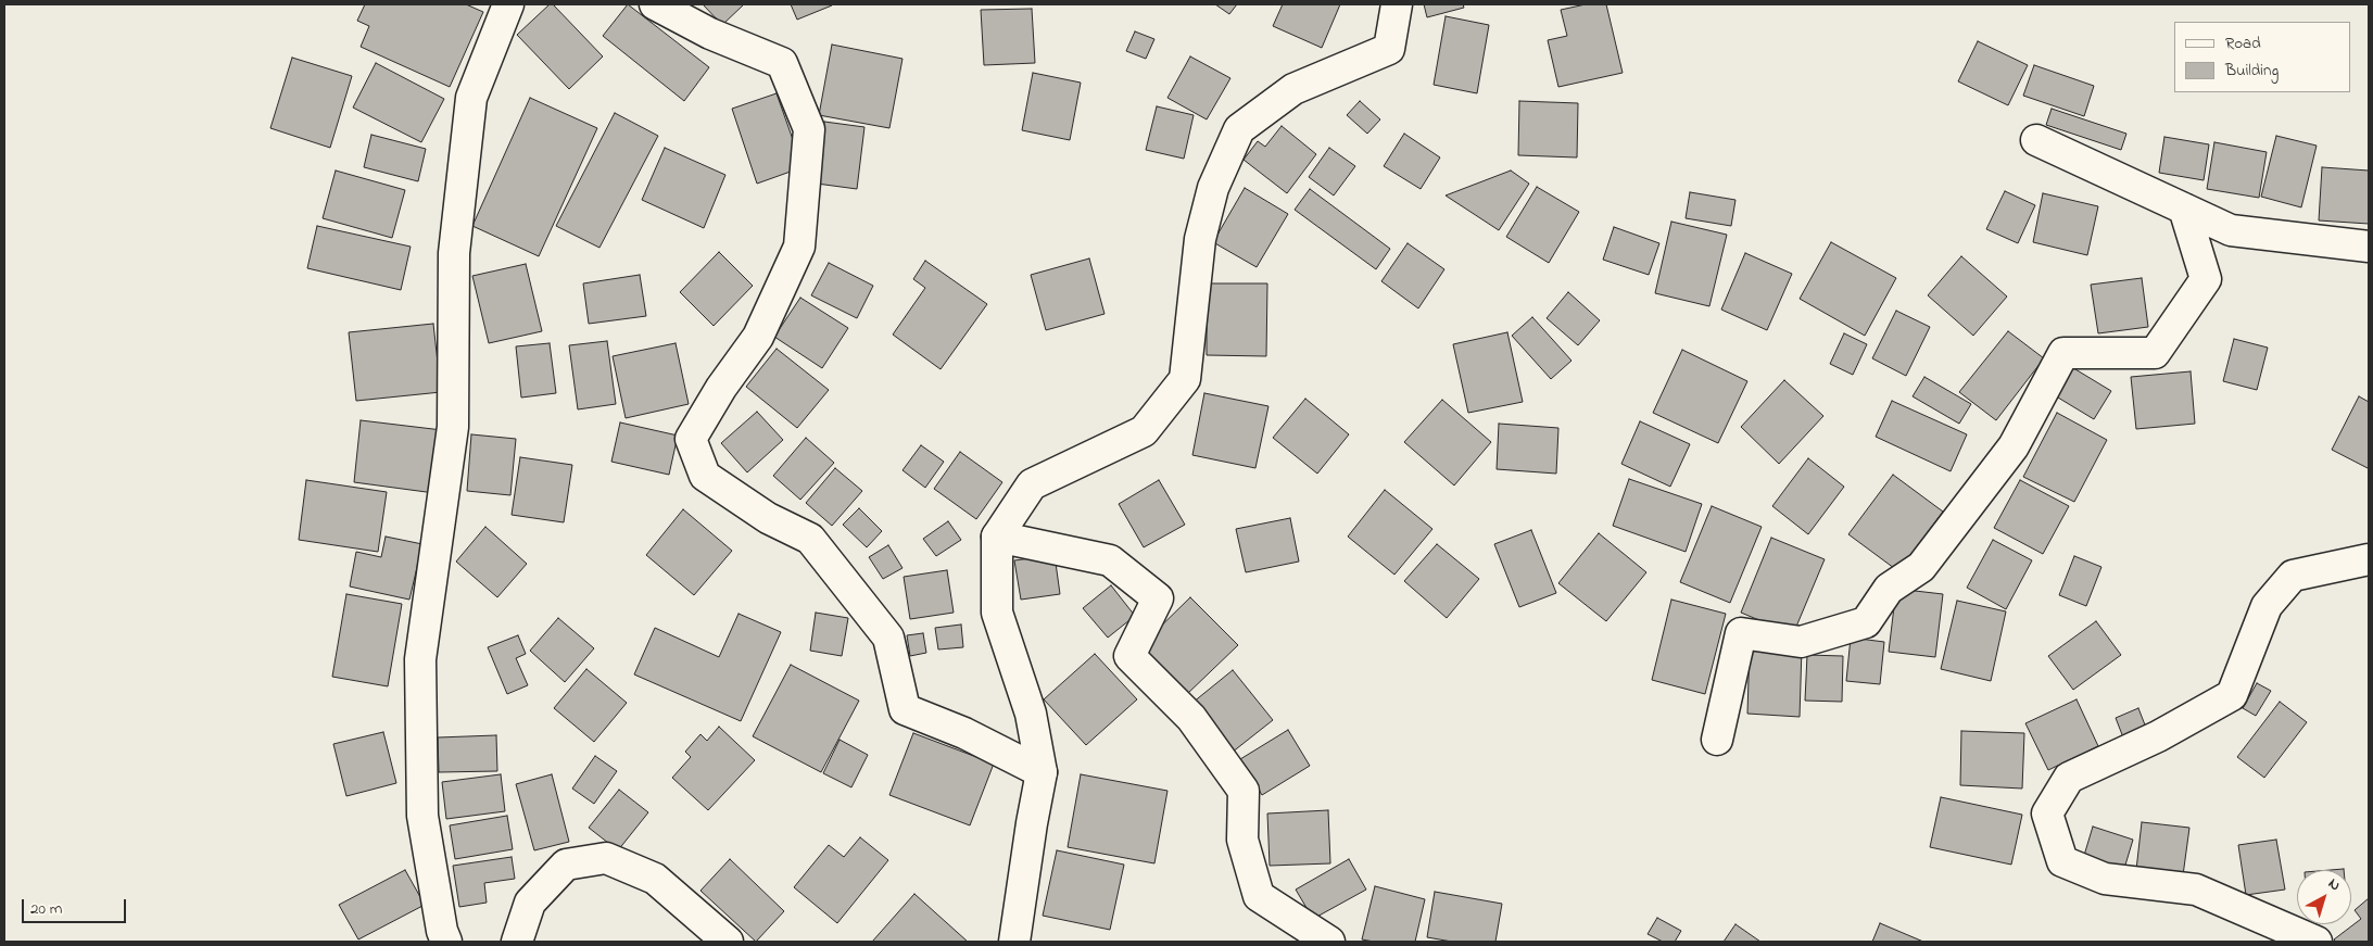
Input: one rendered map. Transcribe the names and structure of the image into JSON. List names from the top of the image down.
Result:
{
  "legend": ["Road", "Building"],
  "scale_bar": "20 m",
  "north": "top right"
}
